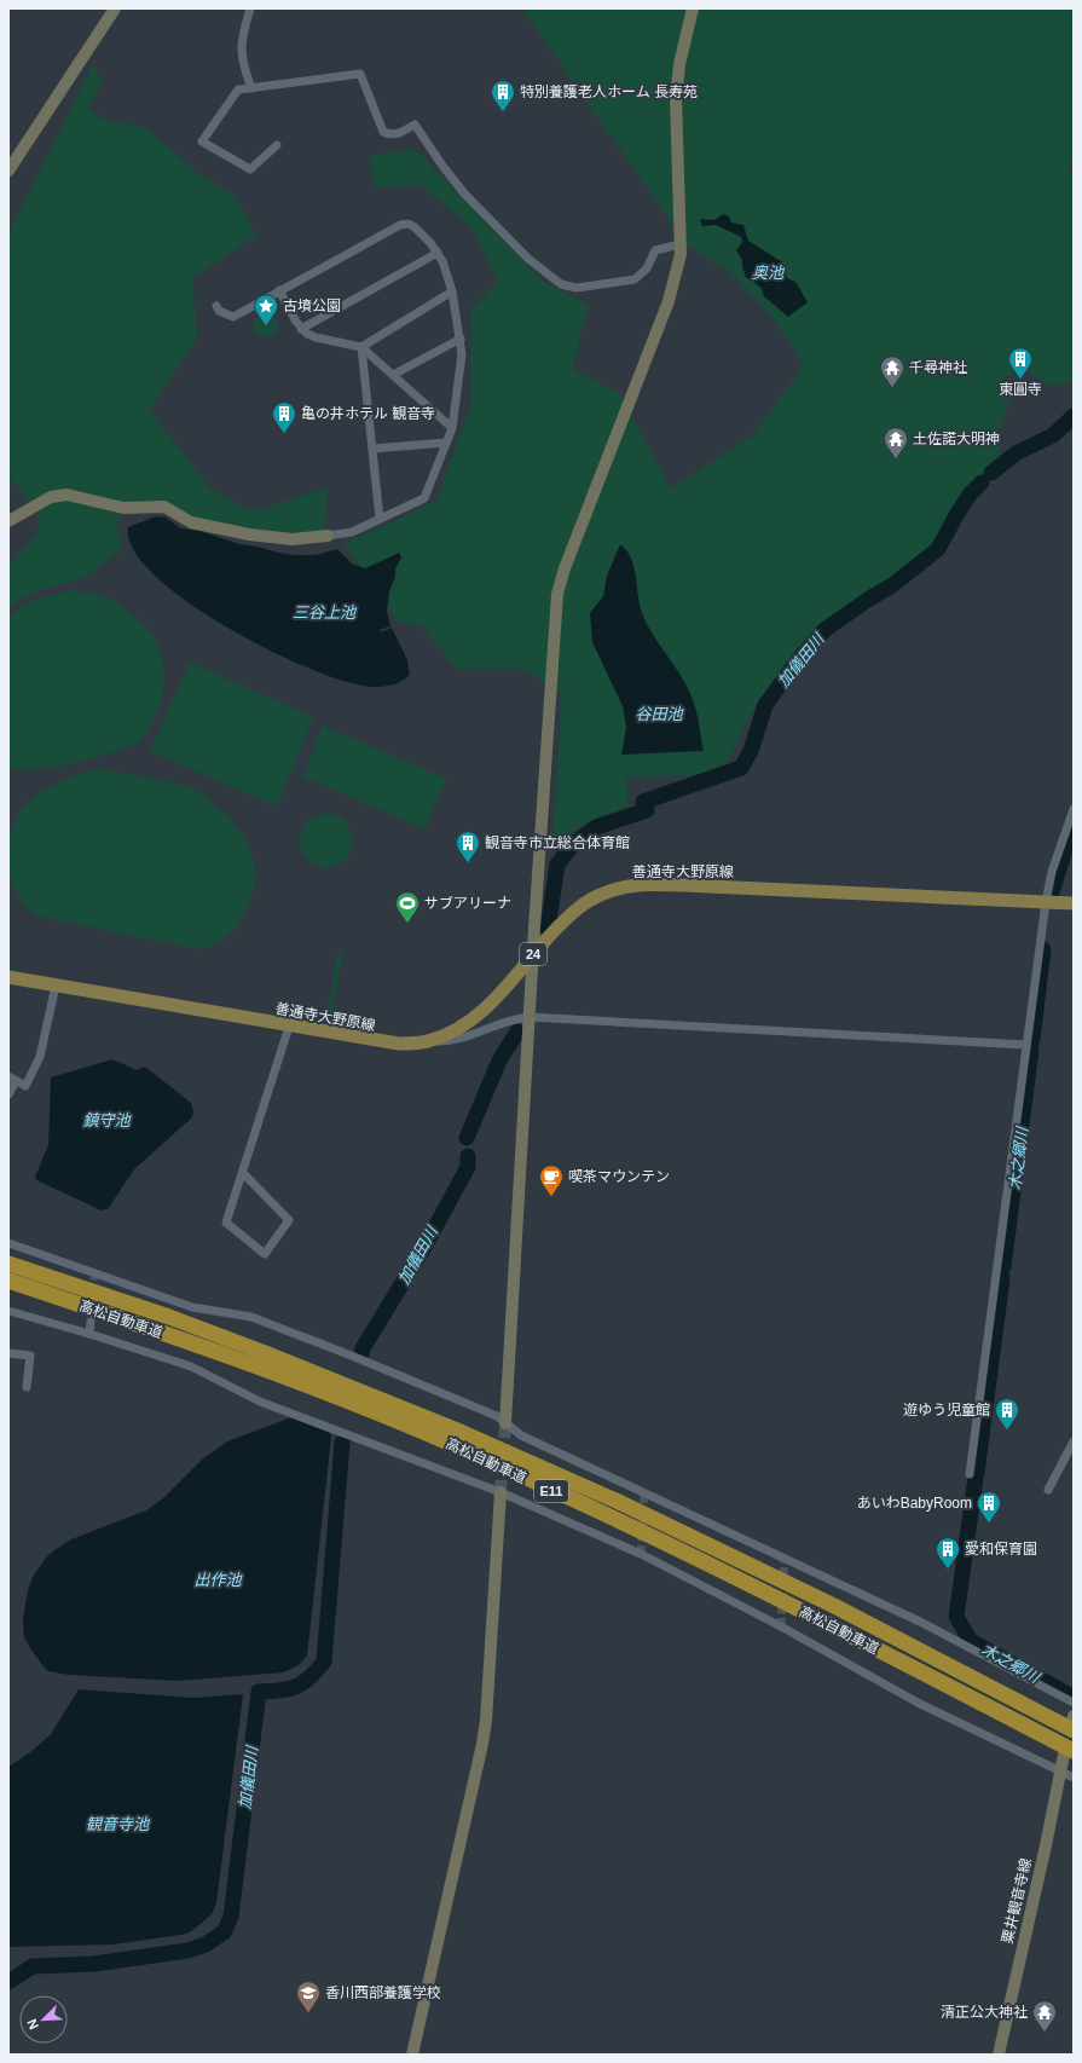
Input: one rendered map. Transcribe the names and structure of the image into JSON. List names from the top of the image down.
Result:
{
  "streets": {
    "highway": ["高松自動車道", "E11"],
    "main road": ["善通寺大野原線", "24"],
    "street": ["粟井観音寺線"]
  },
  "crossings": [
    ["高松自動車道", "粟井観音寺線"]
  ],
  "water": [
    "奥池",
    "三谷上池",
    "加儀田川",
    "谷田池",
    "鎮守池",
    "木之郷川",
    "出作池",
    "観音寺池"
  ],
  "places": {
    "building": [
      "特別養護老人ホーム 長寿苑",
      "東圓寺",
      "亀の井ホテル 観音寺",
      "観音寺市立総合体育館",
      "遊ゆう児童館",
      "あいわBabyRoom",
      "愛和保育園"
    ],
    "place": ["古墳公園"],
    "temple": ["千尋神社", "土佐諾大明神", "清正公大神社"],
    "sports": ["サブアリーナ"],
    "cafe": ["喫茶マウンテン"],
    "school or university": ["香川西部養護学校"]
  },
  "north": "bottom left"
}
